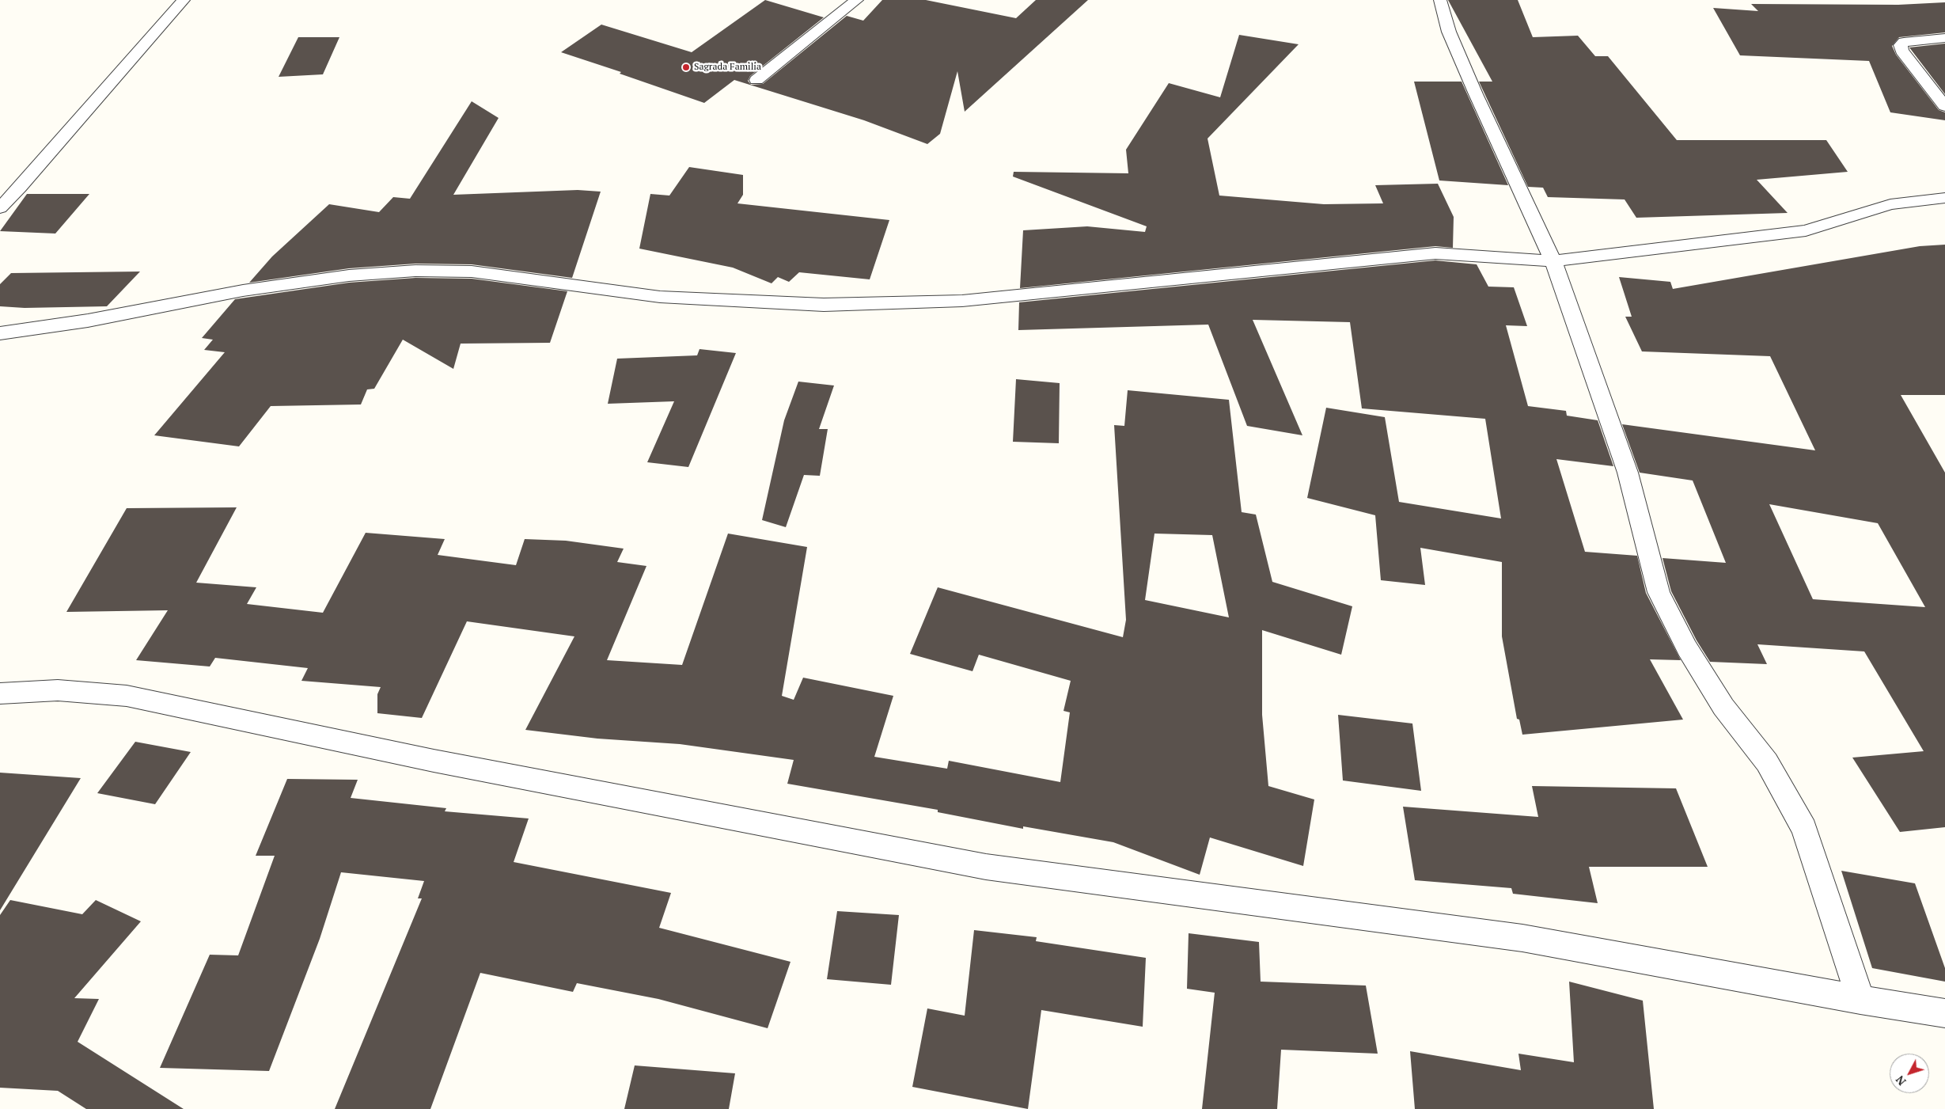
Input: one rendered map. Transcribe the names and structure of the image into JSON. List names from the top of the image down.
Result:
{
  "places": ["Sagrada Familia"],
  "north": "bottom left"
}
